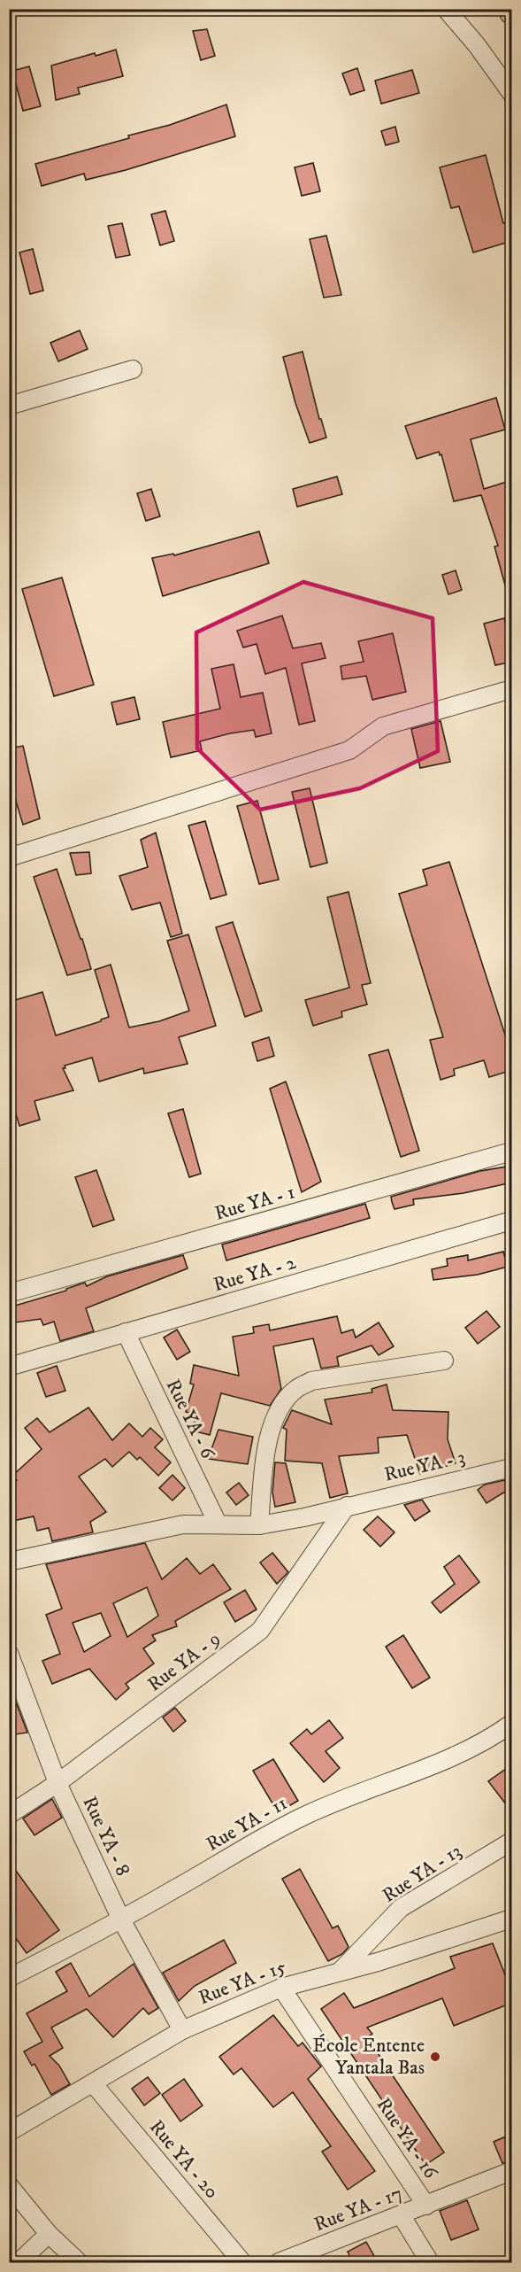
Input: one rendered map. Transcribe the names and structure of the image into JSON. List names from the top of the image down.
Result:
{
  "streets": {
    "street": [
      "Rue YA - 1",
      "Rue YA - 2",
      "Rue YA - 6",
      "Rue YA - 3",
      "Rue YA - 9",
      "Rue YA - 11",
      "Rue YA - 8",
      "Rue YA - 13",
      "Rue YA - 15",
      "Rue YA - 16",
      "Rue YA - 20",
      "Rue YA - 17"
    ]
  },
  "crossings": [
    ["Rue YA - 2", "Rue YA - 6"],
    ["Rue YA - 6", "Rue YA - 3"],
    ["Rue YA - 3", "Rue YA - 9"],
    ["Rue YA - 9", "Rue YA - 8"],
    ["Rue YA - 11", "Rue YA - 8"],
    ["Rue YA - 8", "Rue YA - 15"],
    ["Rue YA - 13", "Rue YA - 15"],
    ["Rue YA - 15", "Rue YA - 16"],
    ["Rue YA - 15", "Rue YA - 20"],
    ["Rue YA - 16", "Rue YA - 17"]
  ],
  "places": ["École Entente Yantala Bas"]
}
